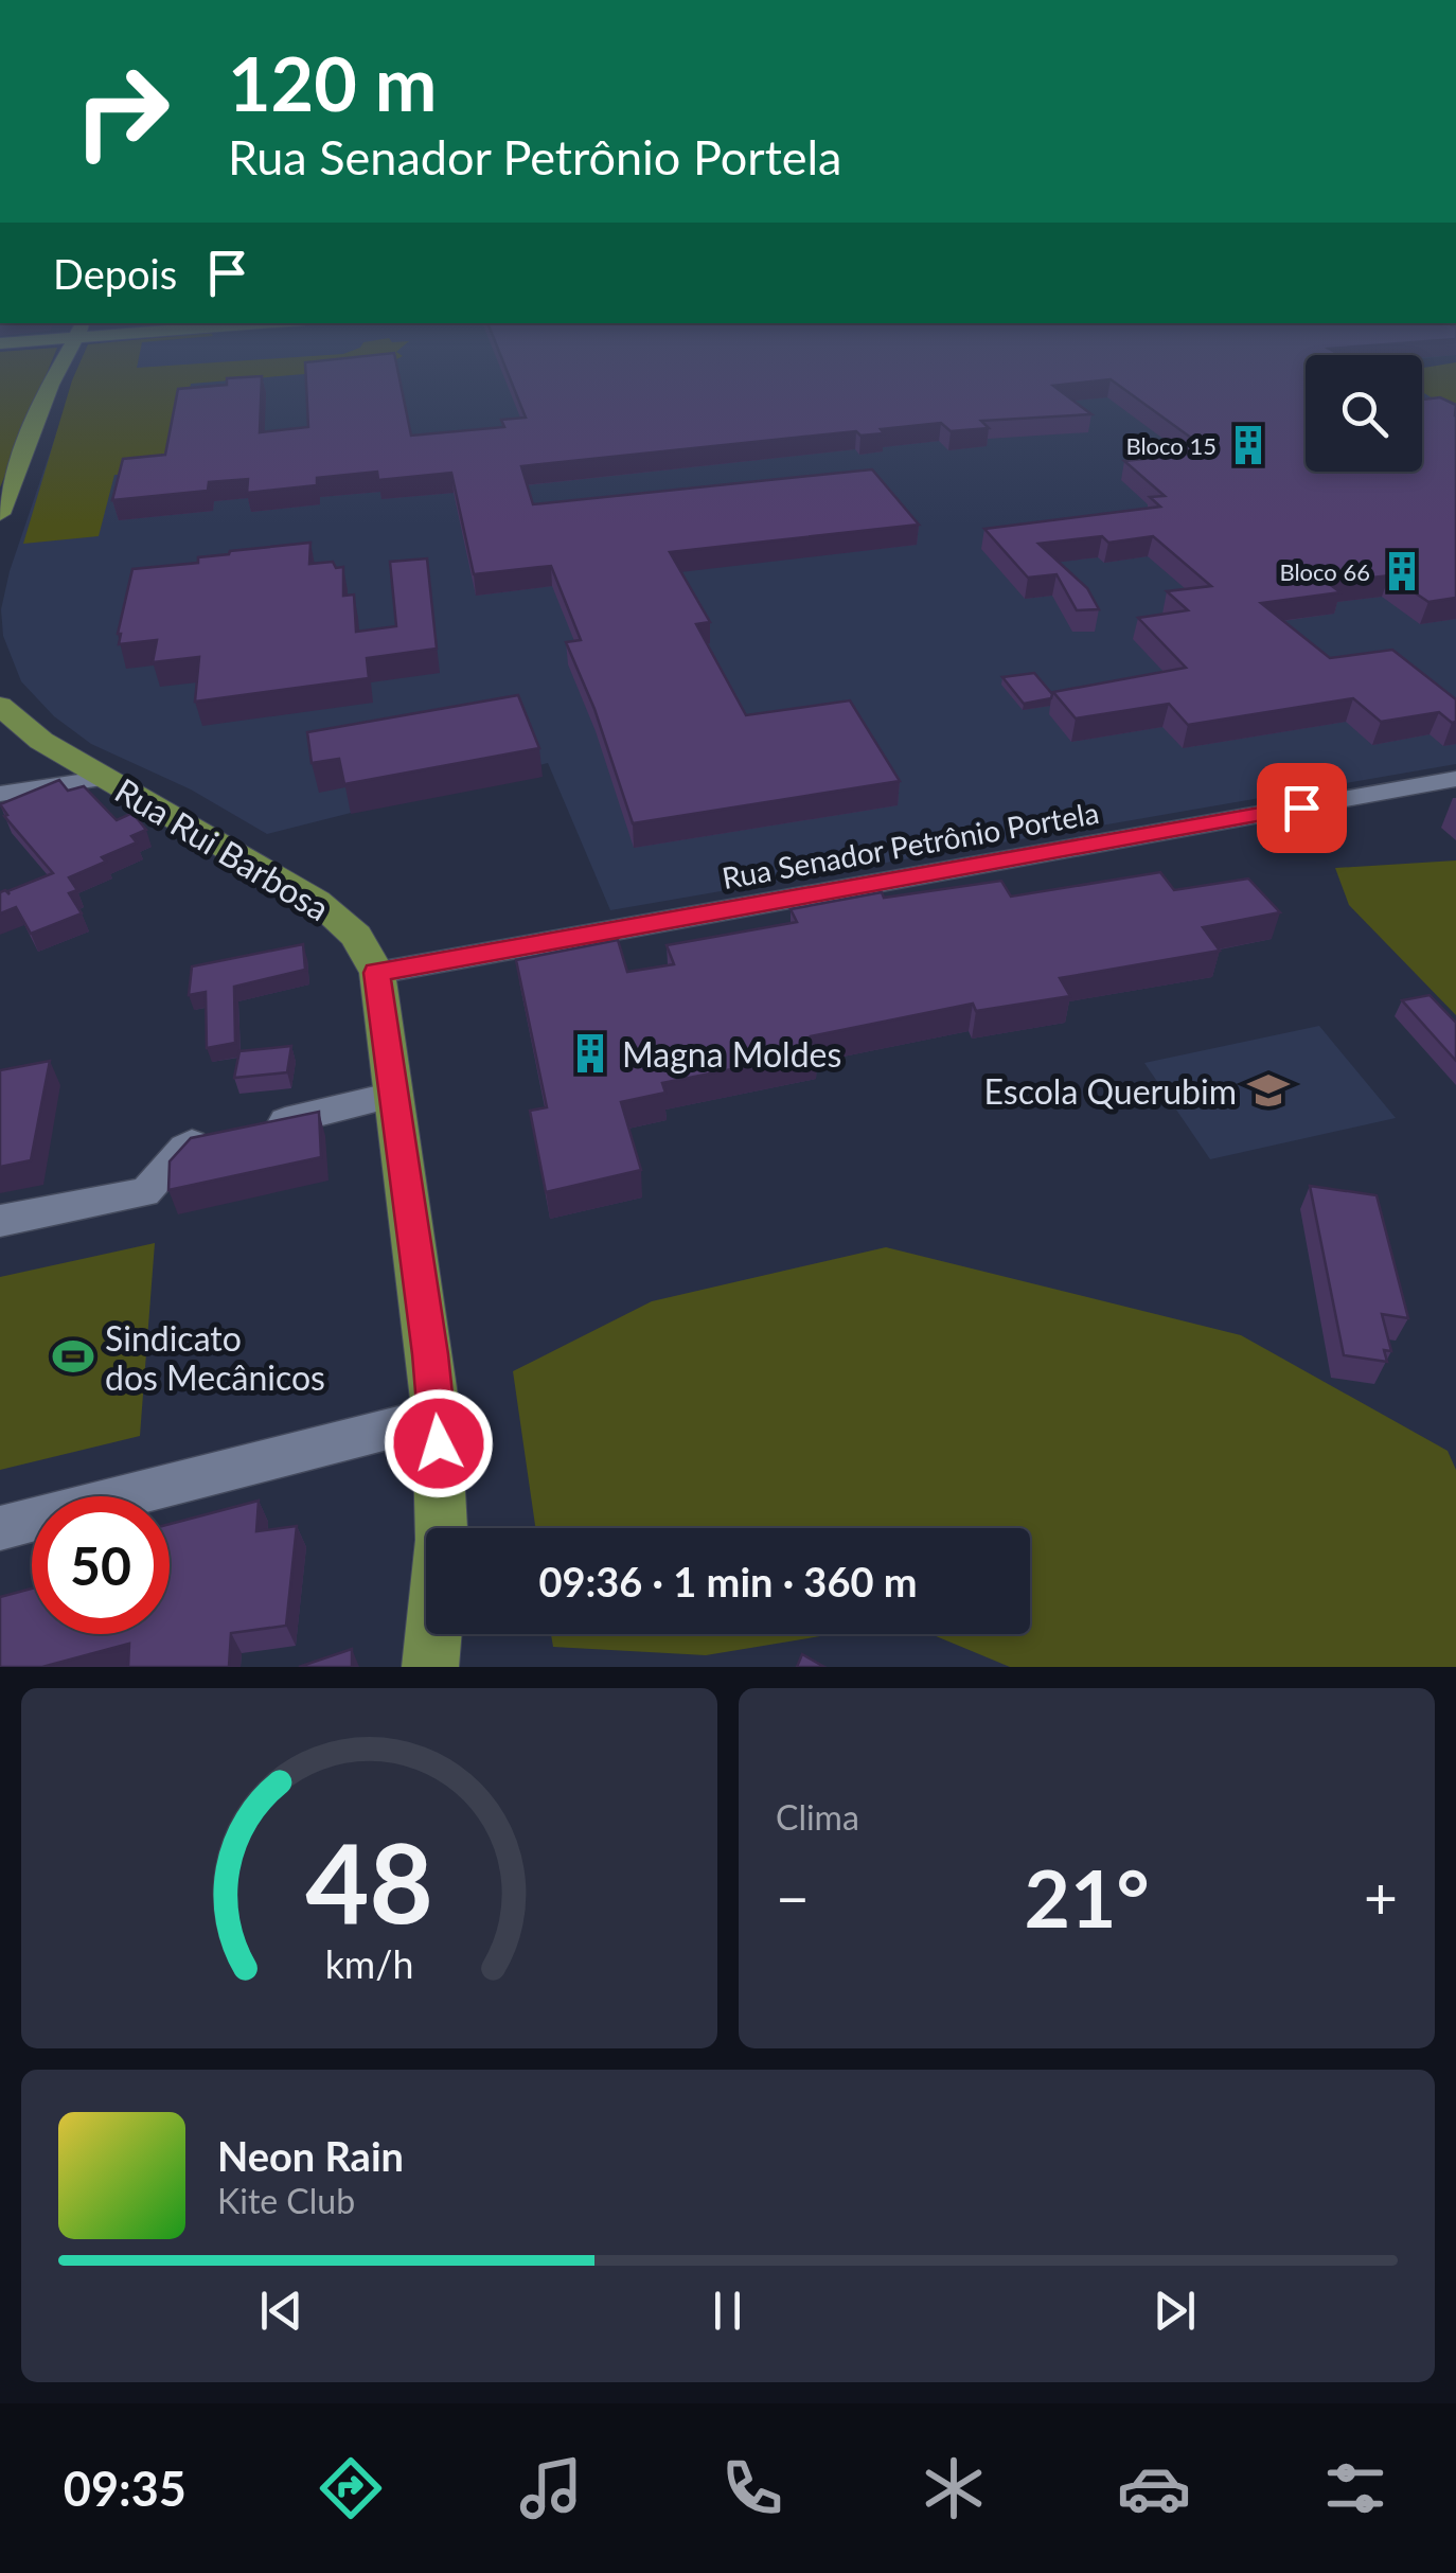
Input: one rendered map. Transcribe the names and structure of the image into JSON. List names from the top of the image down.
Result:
{
  "streets": {
    "main road": ["Rua Rui Barbosa"],
    "street": ["Rua Senador Petrônio Portela"]
  },
  "crossings": [
    ["Rua Senador Petrônio Portela", "Rua Rui Barbosa"]
  ],
  "places": {
    "building": ["Bloco 15", "Bloco 66", "Magna Moldes"],
    "school or university": ["Escola Querubim"],
    "sports": ["Sindicato dos Mecânicos"]
  },
  "page": {
    "turn": ["120 m", "Rua Senador Petrônio Portela"],
    "then": "Depois",
    "limit": "50",
    "trip": "09:36 · 1 min · 360 m",
    "tile": "Clima",
    "heat": ["−", "21°", "+"],
    "song": ["Neon Rain", "Kite Club"],
    "tabs": "09:35",
    "gauge": ["48", "km/h"]
  }
}
